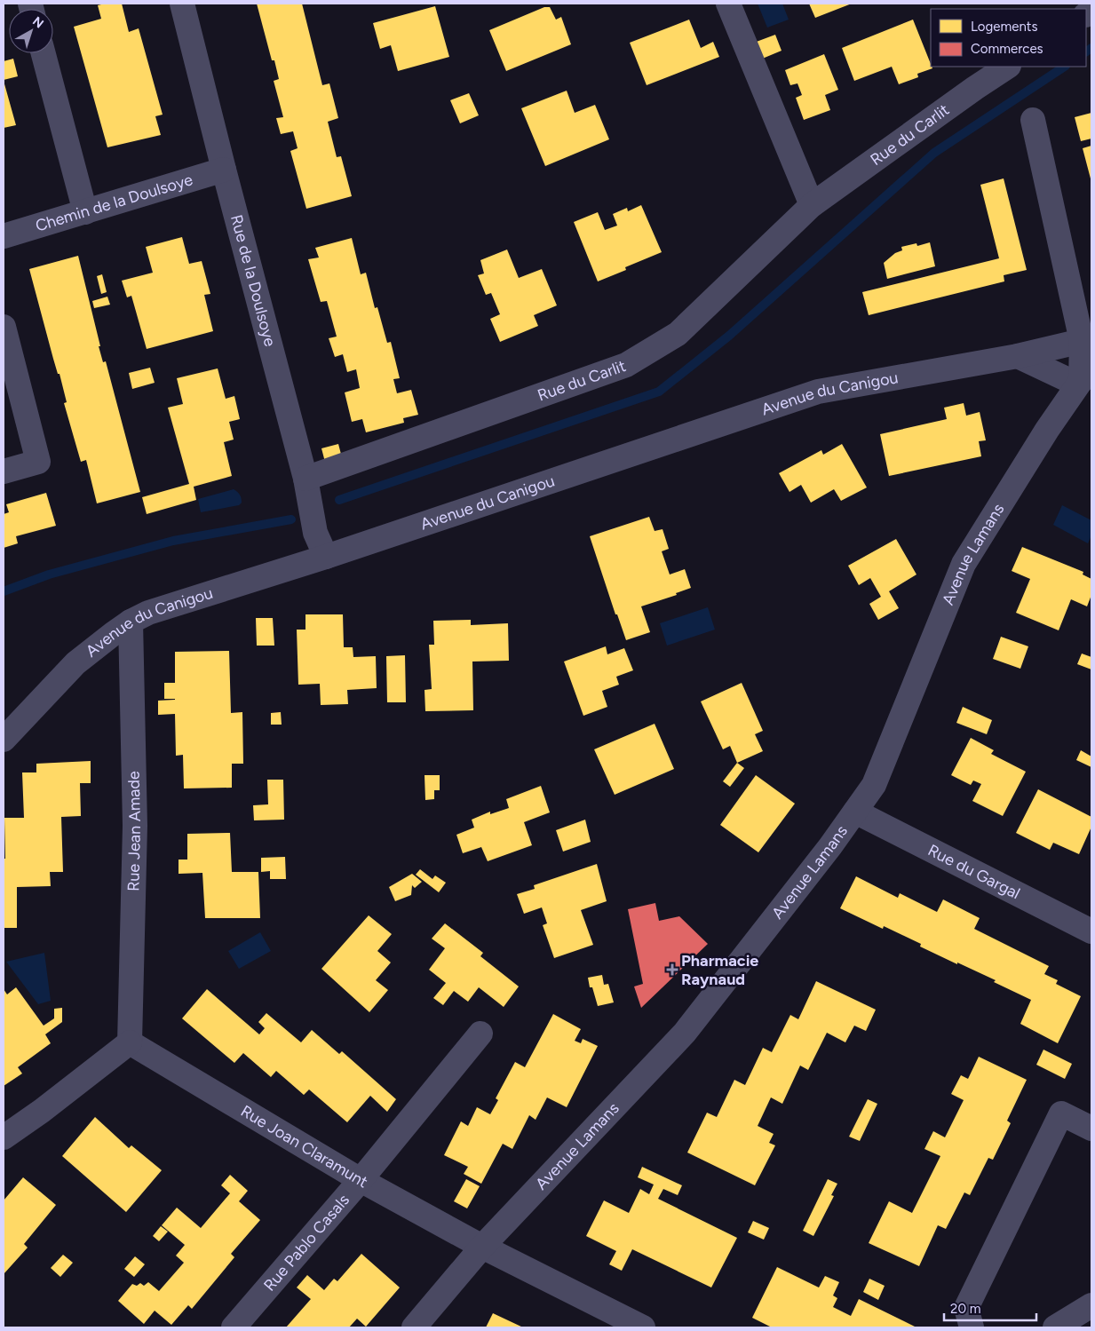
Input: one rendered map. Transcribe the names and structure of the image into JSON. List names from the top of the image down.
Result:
{
  "streets": {
    "street": [
      "Rue du Carlit",
      "Chemin de la Doulsoye",
      "Rue de la Doulsoye",
      "Avenue du Canigou",
      "Avenue Lamans",
      "Rue Jean Amade",
      "Rue du Gargal",
      "Rue Joan Claramunt",
      "Rue Pablo Casals"
    ]
  },
  "crossings": [
    ["Rue du Carlit", "Rue de la Doulsoye"],
    ["Chemin de la Doulsoye", "Rue de la Doulsoye"],
    ["Rue de la Doulsoye", "Avenue du Canigou"],
    ["Avenue du Canigou", "Rue Jean Amade"],
    ["Avenue Lamans", "Rue du Gargal"],
    ["Avenue Lamans", "Rue Joan Claramunt"],
    ["Rue Jean Amade", "Rue Joan Claramunt"],
    ["Rue Joan Claramunt", "Rue Pablo Casals"]
  ],
  "places": {
    "health": ["Pharmacie Raynaud"]
  },
  "legend": ["Logements", "Commerces"],
  "scale_bar": "20 m",
  "north": "top right"
}
